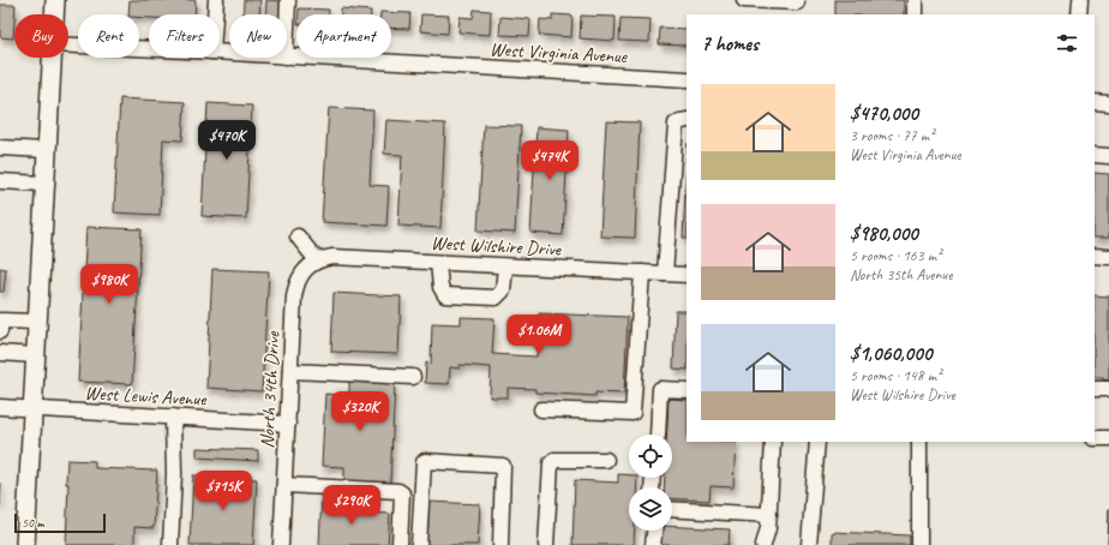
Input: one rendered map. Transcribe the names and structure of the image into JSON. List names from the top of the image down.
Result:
{
  "streets": {
    "street": [
      "West Virginia Avenue",
      "West Wilshire Drive",
      "North 34th Drive",
      "West Lewis Avenue"
    ]
  },
  "crossings": [
    ["West Wilshire Drive", "North 34th Drive"],
    ["North 34th Drive", "West Lewis Avenue"]
  ],
  "scale_bar": "50 m",
  "page": {
    "chip": [
      "Buy",
      "Rent",
      "Filters",
      "New",
      "Apartment"
    ],
    "heading": "7 homes",
    "list": [
      {
        "name": "$470,000",
        "note": "3 rooms · 77 m² · West Virginia Avenue"
      },
      {
        "name": "$980,000",
        "note": "5 rooms · 163 m² · North 35th Avenue"
      },
      {
        "name": "$1,060,000",
        "note": "5 rooms · 148 m² · West Wilshire Drive"
      }
    ],
    "price": [
      "$470K",
      "$474K",
      "$980K",
      "$1.06M",
      "$320K",
      "$715K",
      "$290K"
    ],
    "scale": "50 m"
  }
}
